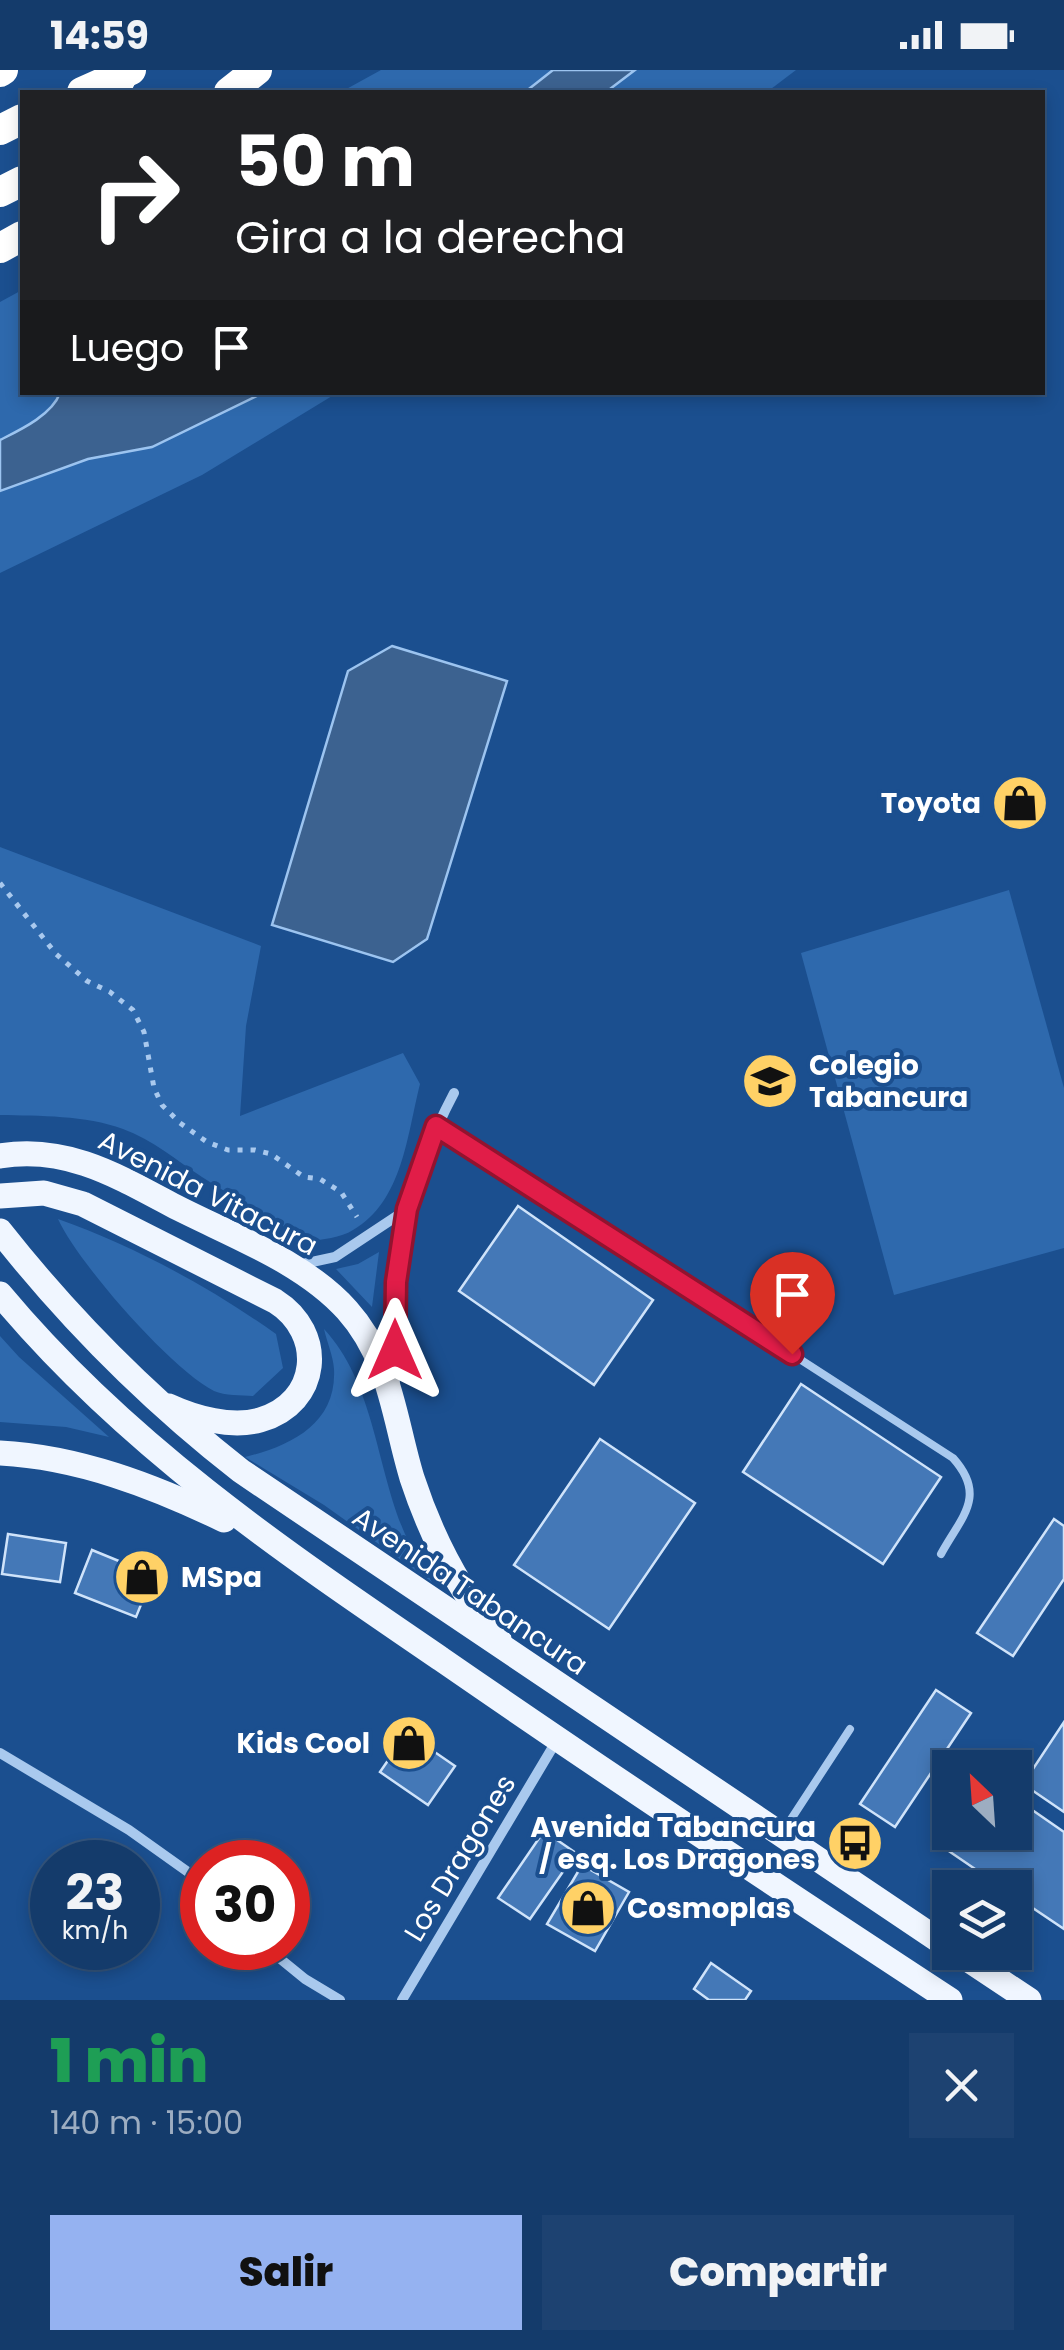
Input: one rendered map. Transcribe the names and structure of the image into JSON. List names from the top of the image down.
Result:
{
  "streets": {
    "main road": ["Avenida Vitacura", "Avenida Tabancura"],
    "street": ["Los Dragones"]
  },
  "crossings": [
    ["Avenida Vitacura", "Avenida Tabancura"]
  ],
  "places": {
    "shop": [
      "Toyota",
      "MSpa",
      "Kids Cool",
      "Cosmoplas"
    ],
    "school or university": ["Colegio Tabancura"],
    "bus stop": ["Avenida Tabancura / esq. Los Dragones"]
  },
  "north": "top left",
  "page": {
    "status": "14:59",
    "turn": ["50 m", "Gira a la derecha"],
    "then": "Luego",
    "speed": "23 km/h",
    "limit": "30",
    "heading": ["1 min", "140 m · 15:00"],
    "buttons": ["Salir", "Compartir"]
  }
}
